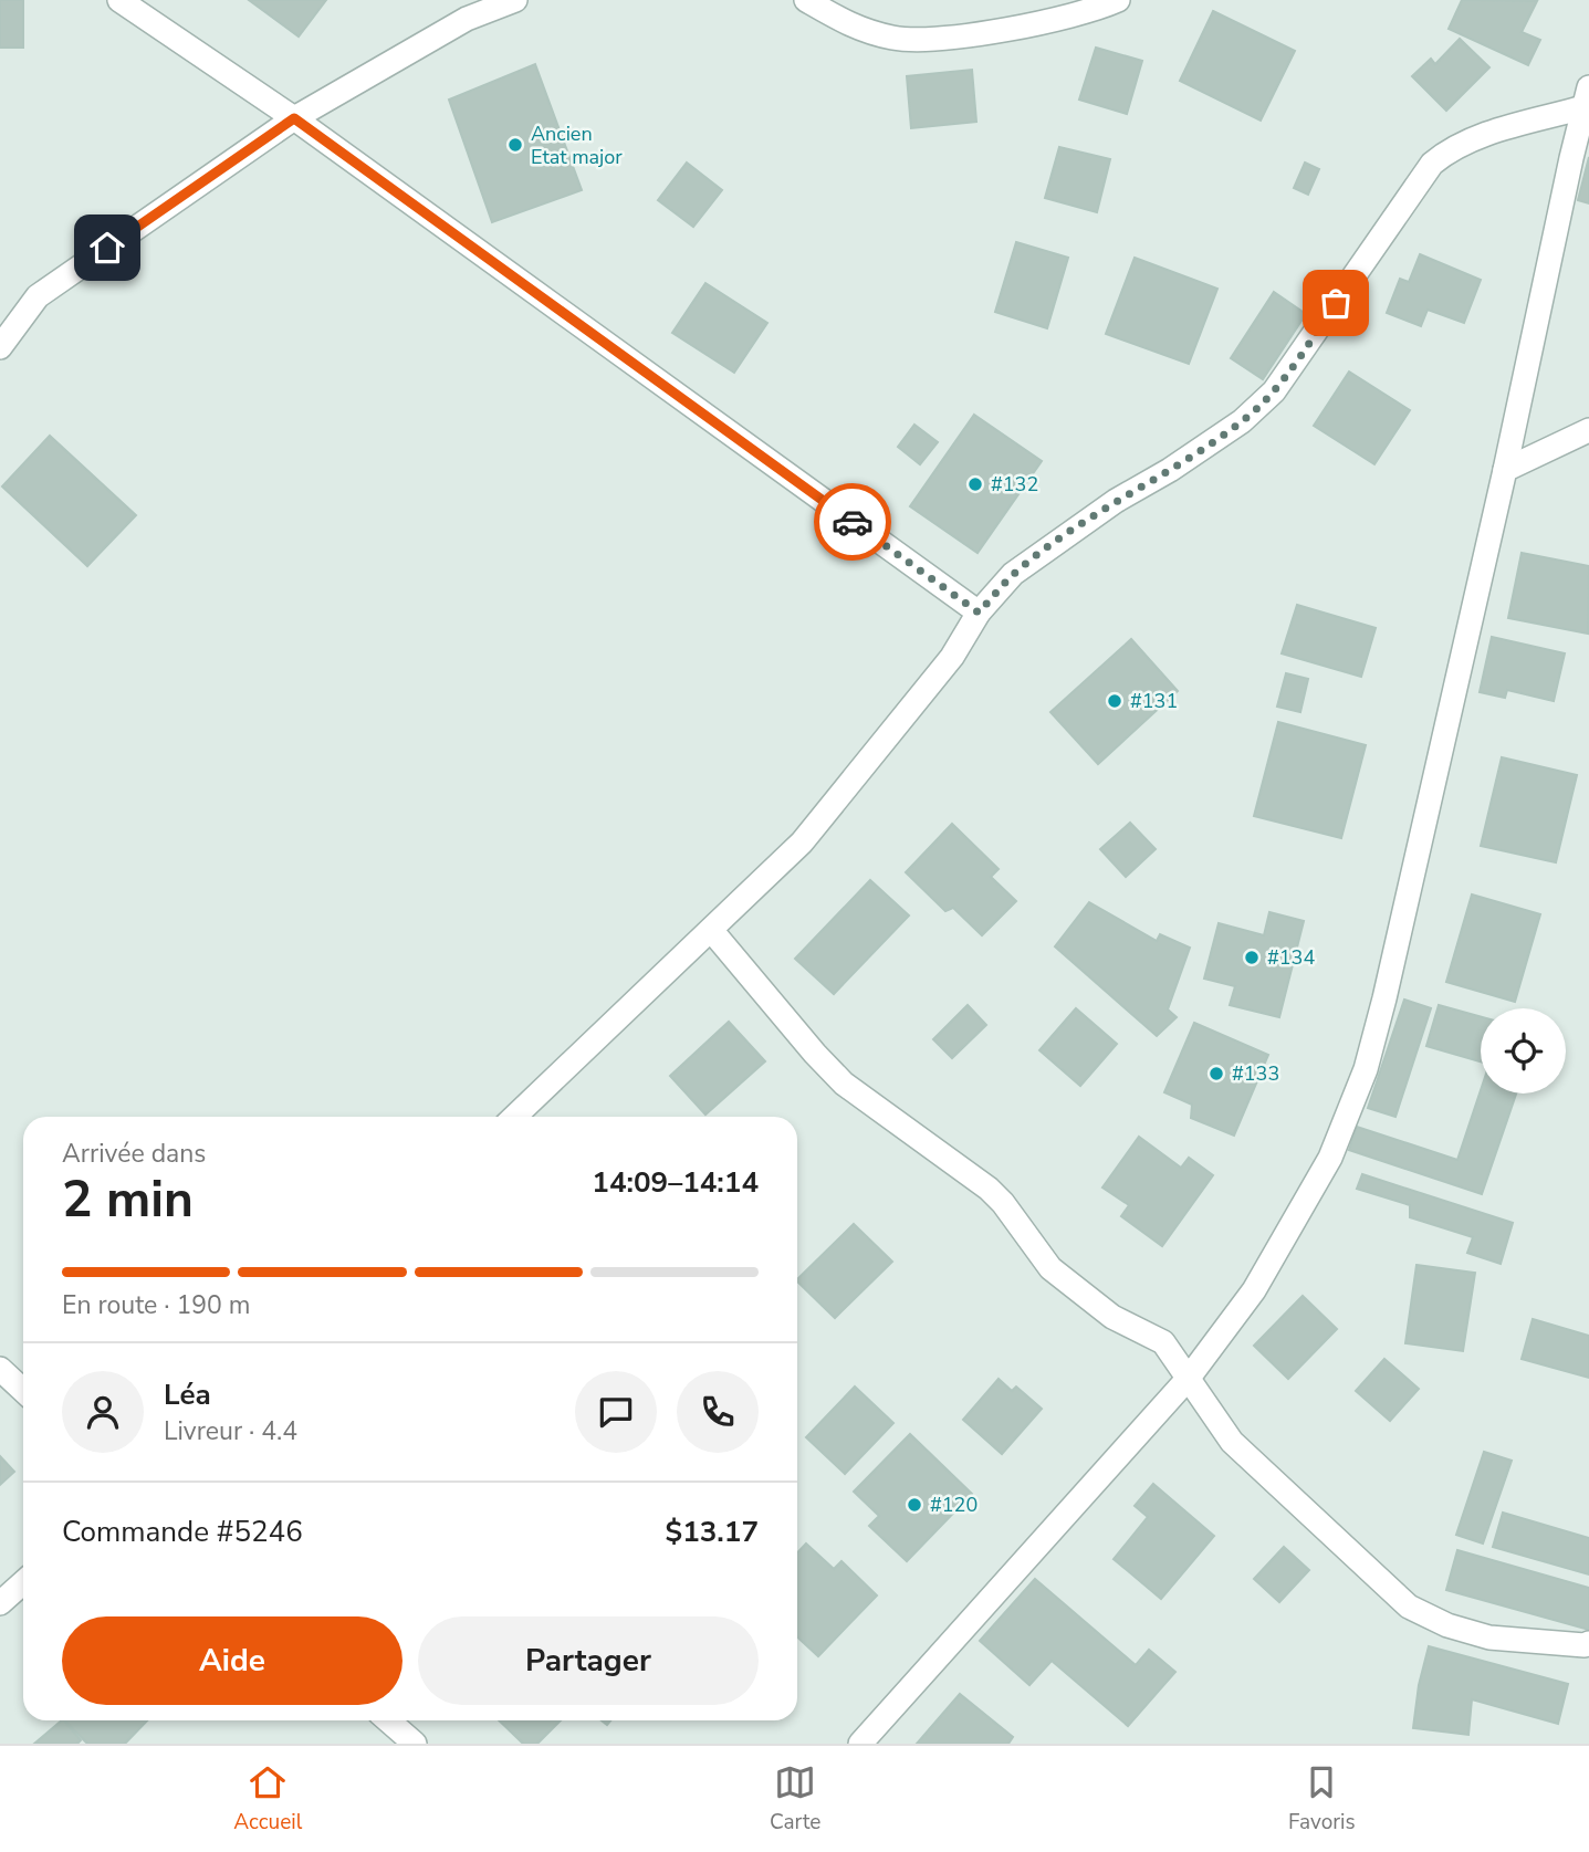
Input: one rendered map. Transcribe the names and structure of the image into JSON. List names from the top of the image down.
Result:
{
  "places": [
    "Ancien Etat major",
    "#132",
    "#131",
    "#134",
    "#133",
    "#120"
  ],
  "page": {
    "heading": ["2 min", "Arrivée dans", "14:09–14:14"],
    "panel": [
      "Léa",
      "Livreur · 4.4",
      "Commande #5246",
      "$13.17"
    ],
    "bar": "En route · 190 m",
    "buttons": ["Aide", "Partager"],
    "tabs": ["Accueil", "Carte", "Favoris"]
  }
}
